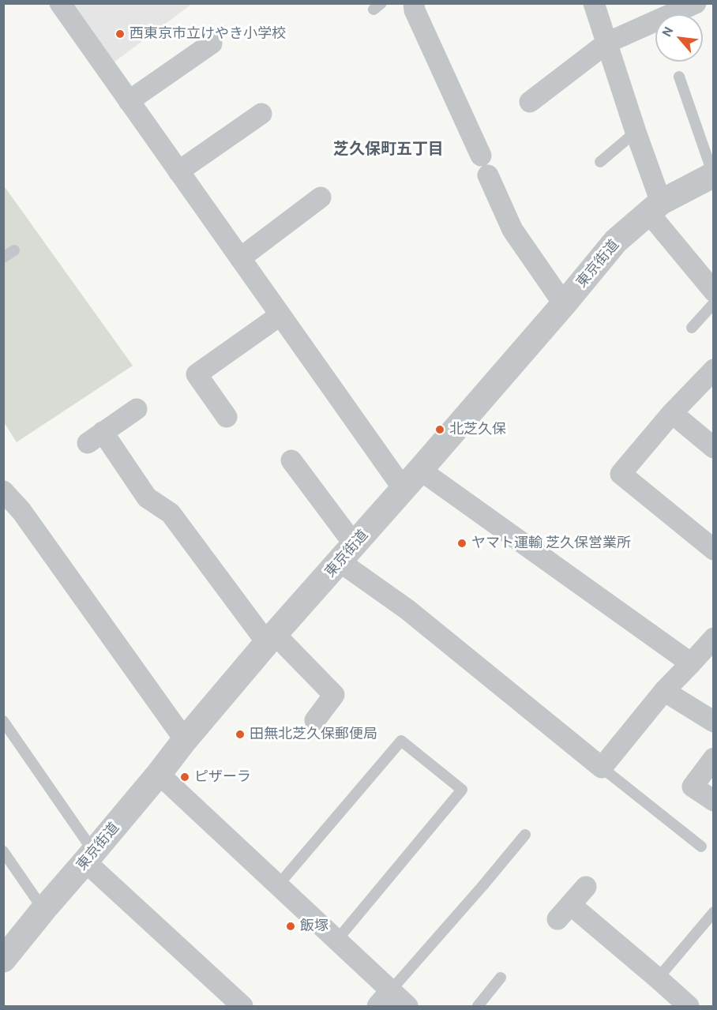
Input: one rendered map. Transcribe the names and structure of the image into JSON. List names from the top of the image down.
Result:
{
  "streets": {
    "street": ["東京街道"]
  },
  "districts": ["芝久保町五丁目"],
  "places": [
    "西東京市立けやき小学校",
    "北芝久保",
    "ヤマト運輸 芝久保営業所",
    "田無北芝久保郵便局",
    "ピザーラ",
    "飯塚"
  ],
  "north": "top left"
}
